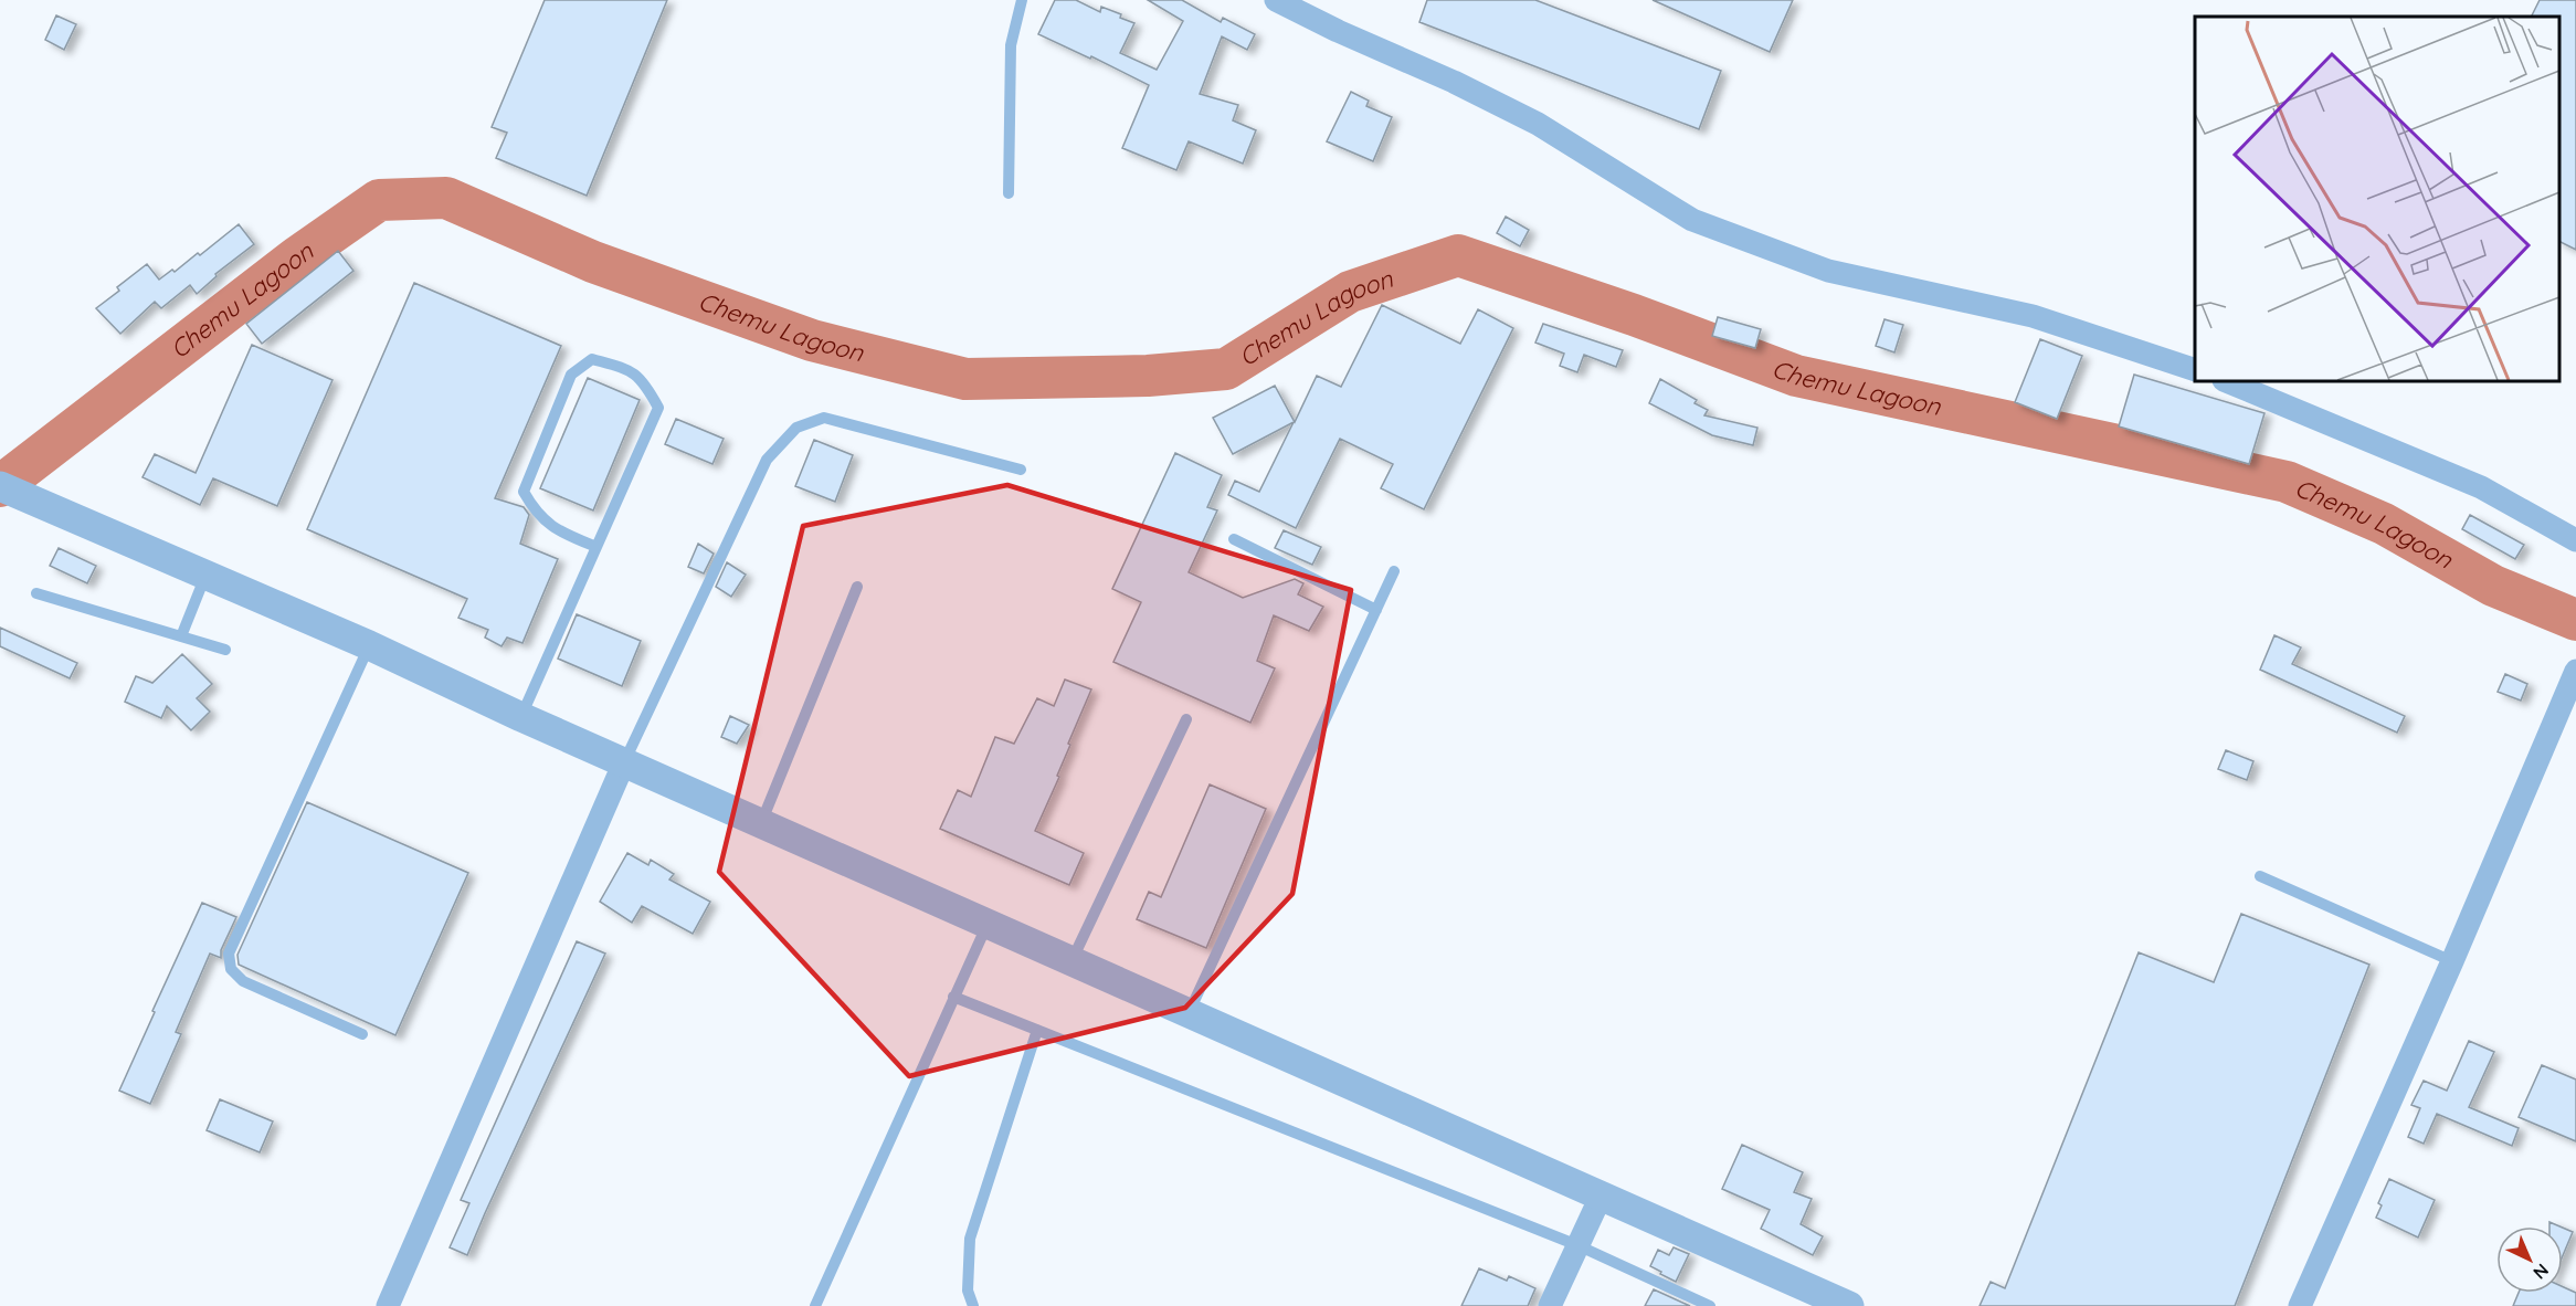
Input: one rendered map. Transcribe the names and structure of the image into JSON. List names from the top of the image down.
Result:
{
  "water": ["Chemu Lagoon"],
  "north": "bottom right"
}
